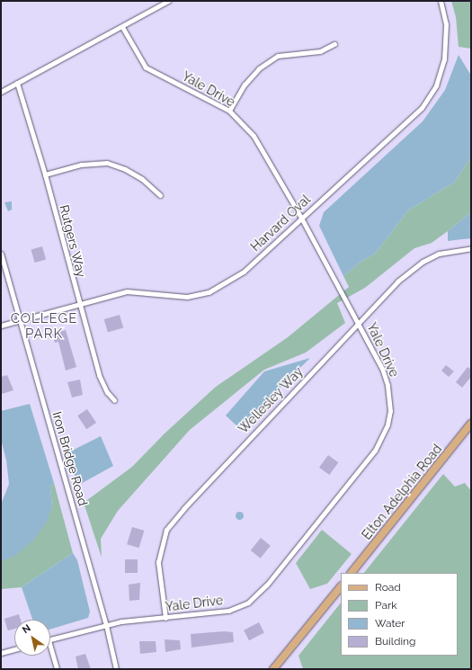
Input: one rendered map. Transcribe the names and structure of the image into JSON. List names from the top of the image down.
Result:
{
  "streets": {
    "main road": ["Elton Adelphia Road"],
    "street": [
      "Yale Drive",
      "Harvard Oval",
      "Rutgers Way",
      "Wellesley Way",
      "Iron Bridge Road"
    ]
  },
  "crossings": [
    ["Yale Drive", "Harvard Oval"],
    ["Yale Drive", "Wellesley Way"],
    ["Yale Drive", "Iron Bridge Road"],
    ["Harvard Oval", "Rutgers Way"],
    ["Harvard Oval", "Iron Bridge Road"]
  ],
  "districts": ["COLLEGE PARK"],
  "legend": [
    "Road",
    "Park",
    "Water",
    "Building"
  ],
  "north": "top left"
}
